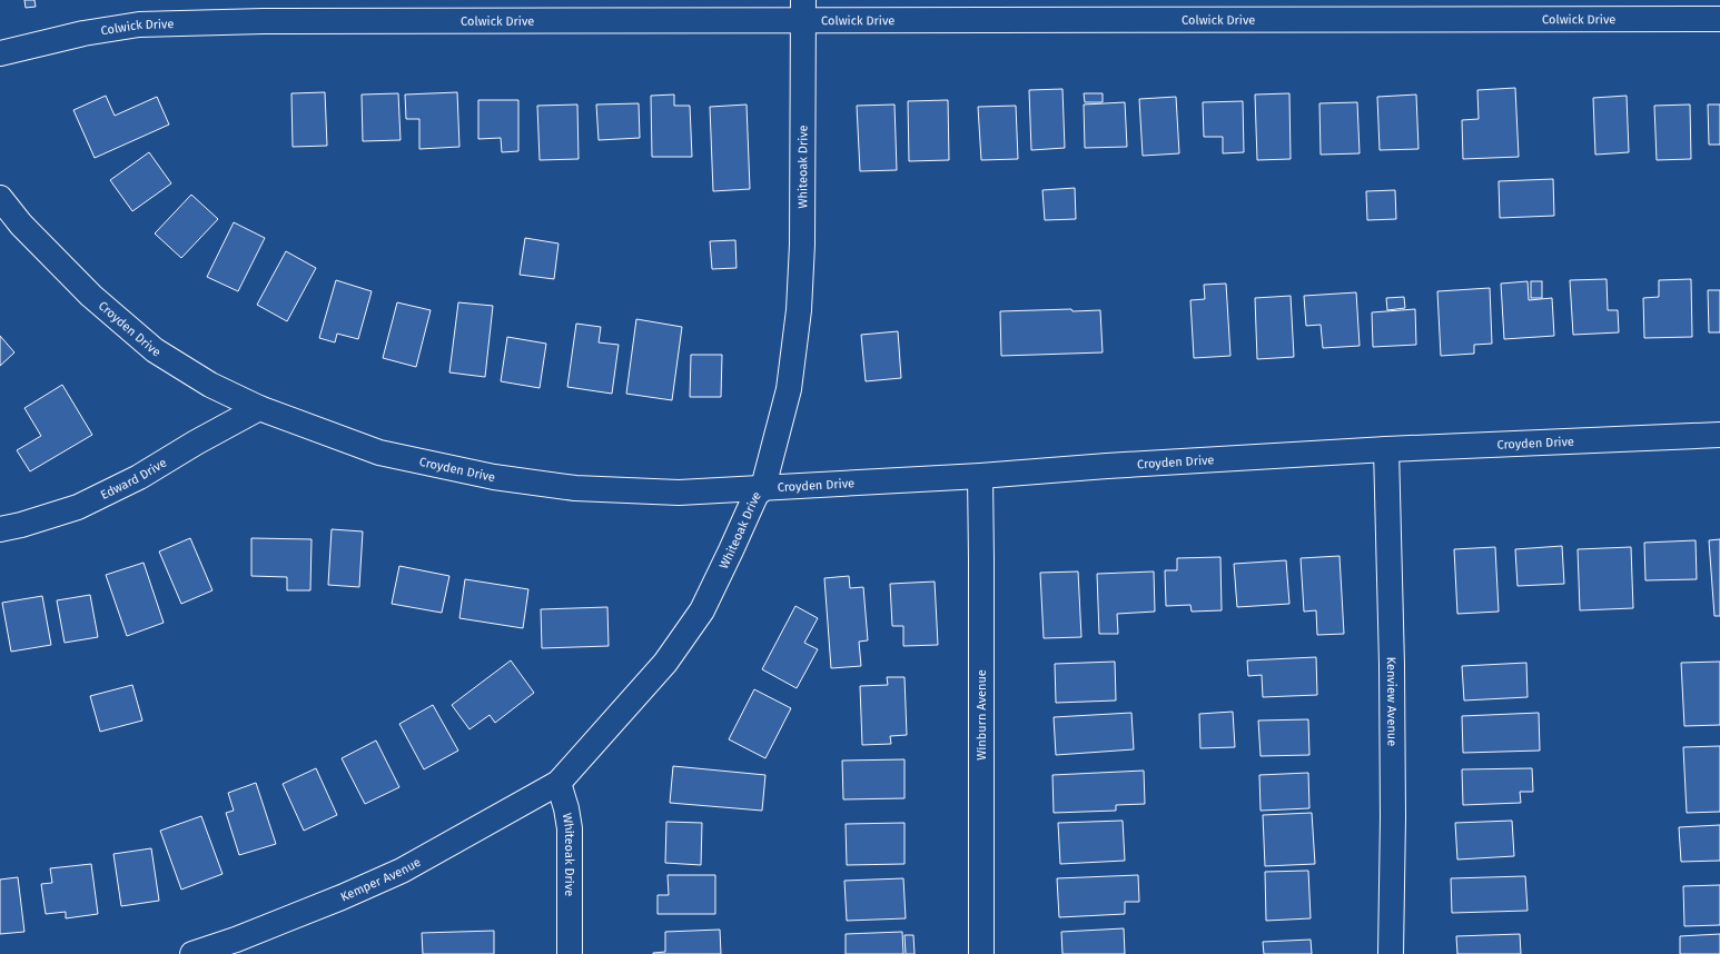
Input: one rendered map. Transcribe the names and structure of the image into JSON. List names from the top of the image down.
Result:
{
  "streets": {
    "street": [
      "Colwick Drive",
      "Whiteoak Drive",
      "Croyden Drive",
      "Edward Drive",
      "Kenview Avenue",
      "Winburn Avenue",
      "Kemper Avenue"
    ]
  },
  "crossings": [
    ["Colwick Drive", "Whiteoak Drive"],
    ["Whiteoak Drive", "Croyden Drive"],
    ["Whiteoak Drive", "Kemper Avenue"],
    ["Croyden Drive", "Edward Drive"],
    ["Croyden Drive", "Kenview Avenue"],
    ["Croyden Drive", "Winburn Avenue"]
  ]
}
